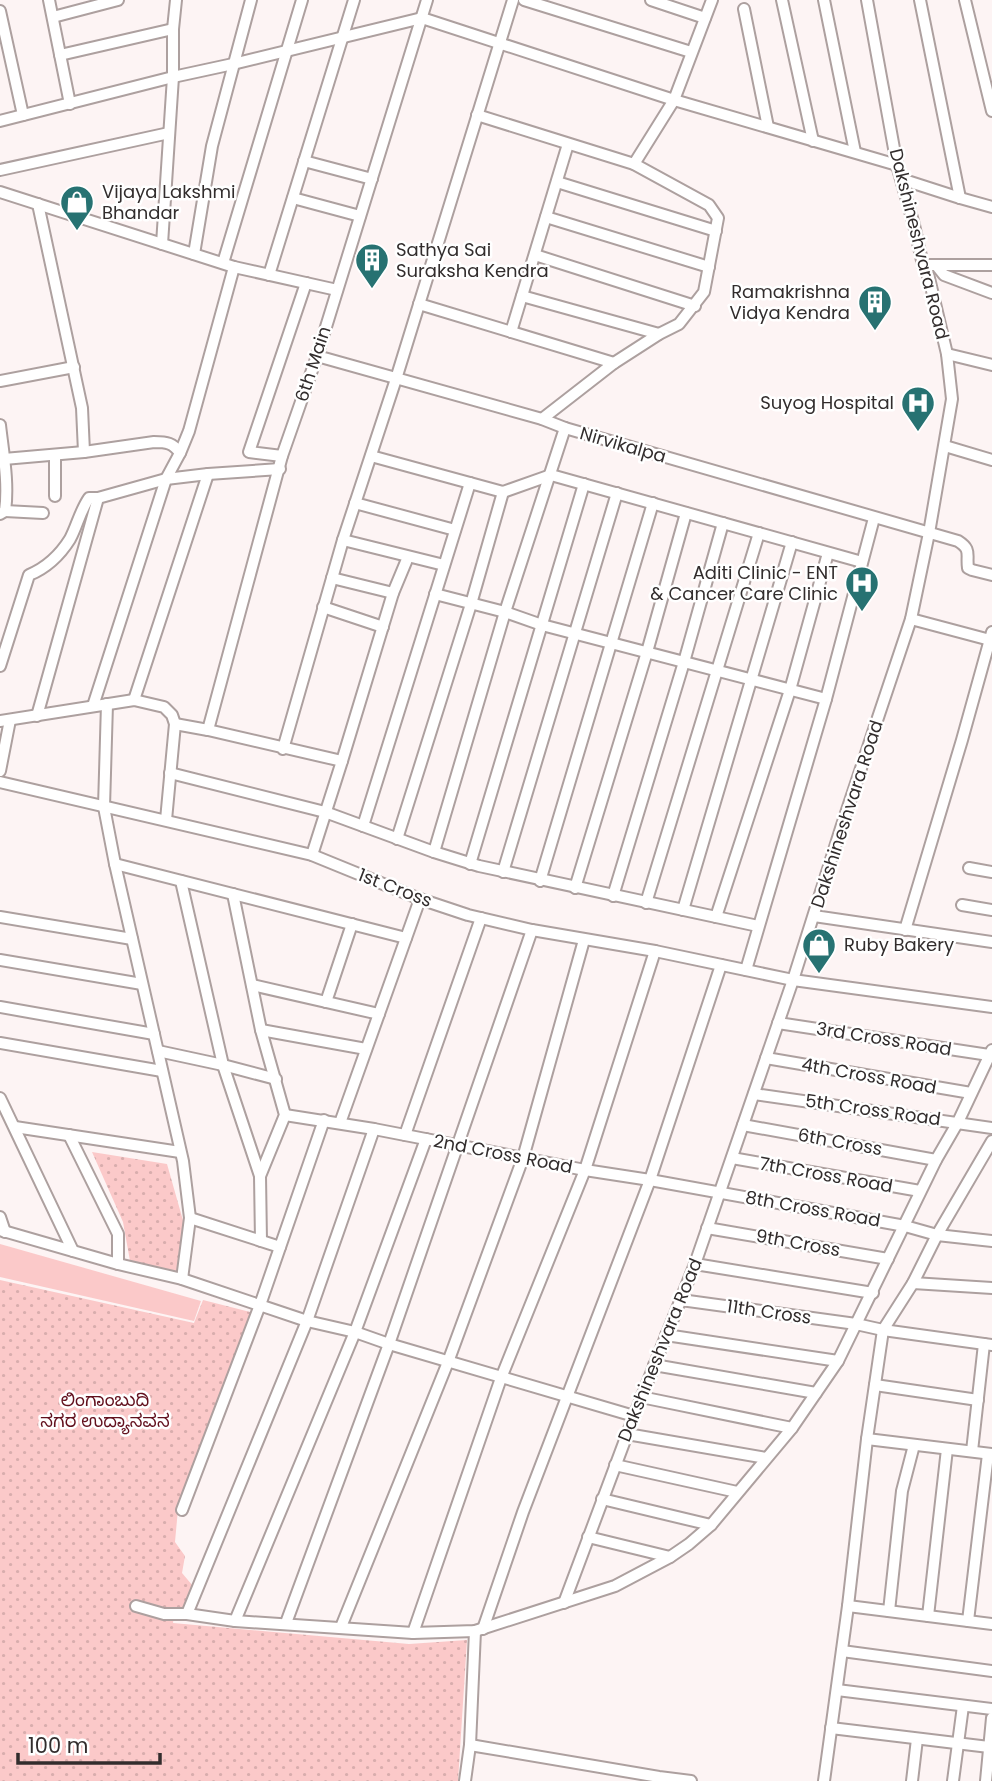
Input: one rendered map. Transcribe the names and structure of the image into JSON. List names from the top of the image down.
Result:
{
  "streets": {
    "street": [
      "Dakshineshvara Road",
      "6th Main",
      "Nirvikalpa",
      "1st Cross",
      "3rd Cross Road",
      "4th Cross Road",
      "5th Cross Road",
      "6th Cross",
      "2nd Cross Road",
      "7th Cross Road",
      "8th Cross Road",
      "9th Cross",
      "11th Cross"
    ]
  },
  "crossings": [
    ["Dakshineshvara Road", "Nirvikalpa"],
    ["Dakshineshvara Road", "1st Cross"],
    ["Dakshineshvara Road", "3rd Cross Road"],
    ["Dakshineshvara Road", "4th Cross Road"],
    ["Dakshineshvara Road", "5th Cross Road"],
    ["Dakshineshvara Road", "6th Cross"],
    ["Dakshineshvara Road", "2nd Cross Road"],
    ["Dakshineshvara Road", "7th Cross Road"],
    ["Dakshineshvara Road", "8th Cross Road"],
    ["Dakshineshvara Road", "9th Cross"],
    ["Dakshineshvara Road", "11th Cross"],
    ["6th Main", "Nirvikalpa"],
    ["2nd Cross Road", "8th Cross Road"]
  ],
  "parks": ["ಲಿಂಗಾಂಬುದಿ ನಗರ ಉದ್ಯಾನವನ"],
  "places": {
    "shop": ["Vijaya Lakshmi Bhandar", "Ruby Bakery"],
    "building": ["Sathya Sai Suraksha Kendra", "Ramakrishna Vidya Kendra"],
    "hospital": ["Suyog Hospital", "Aditi Clinic - ENT & Cancer Care Clinic"]
  },
  "scale_bar": "100 m"
}
